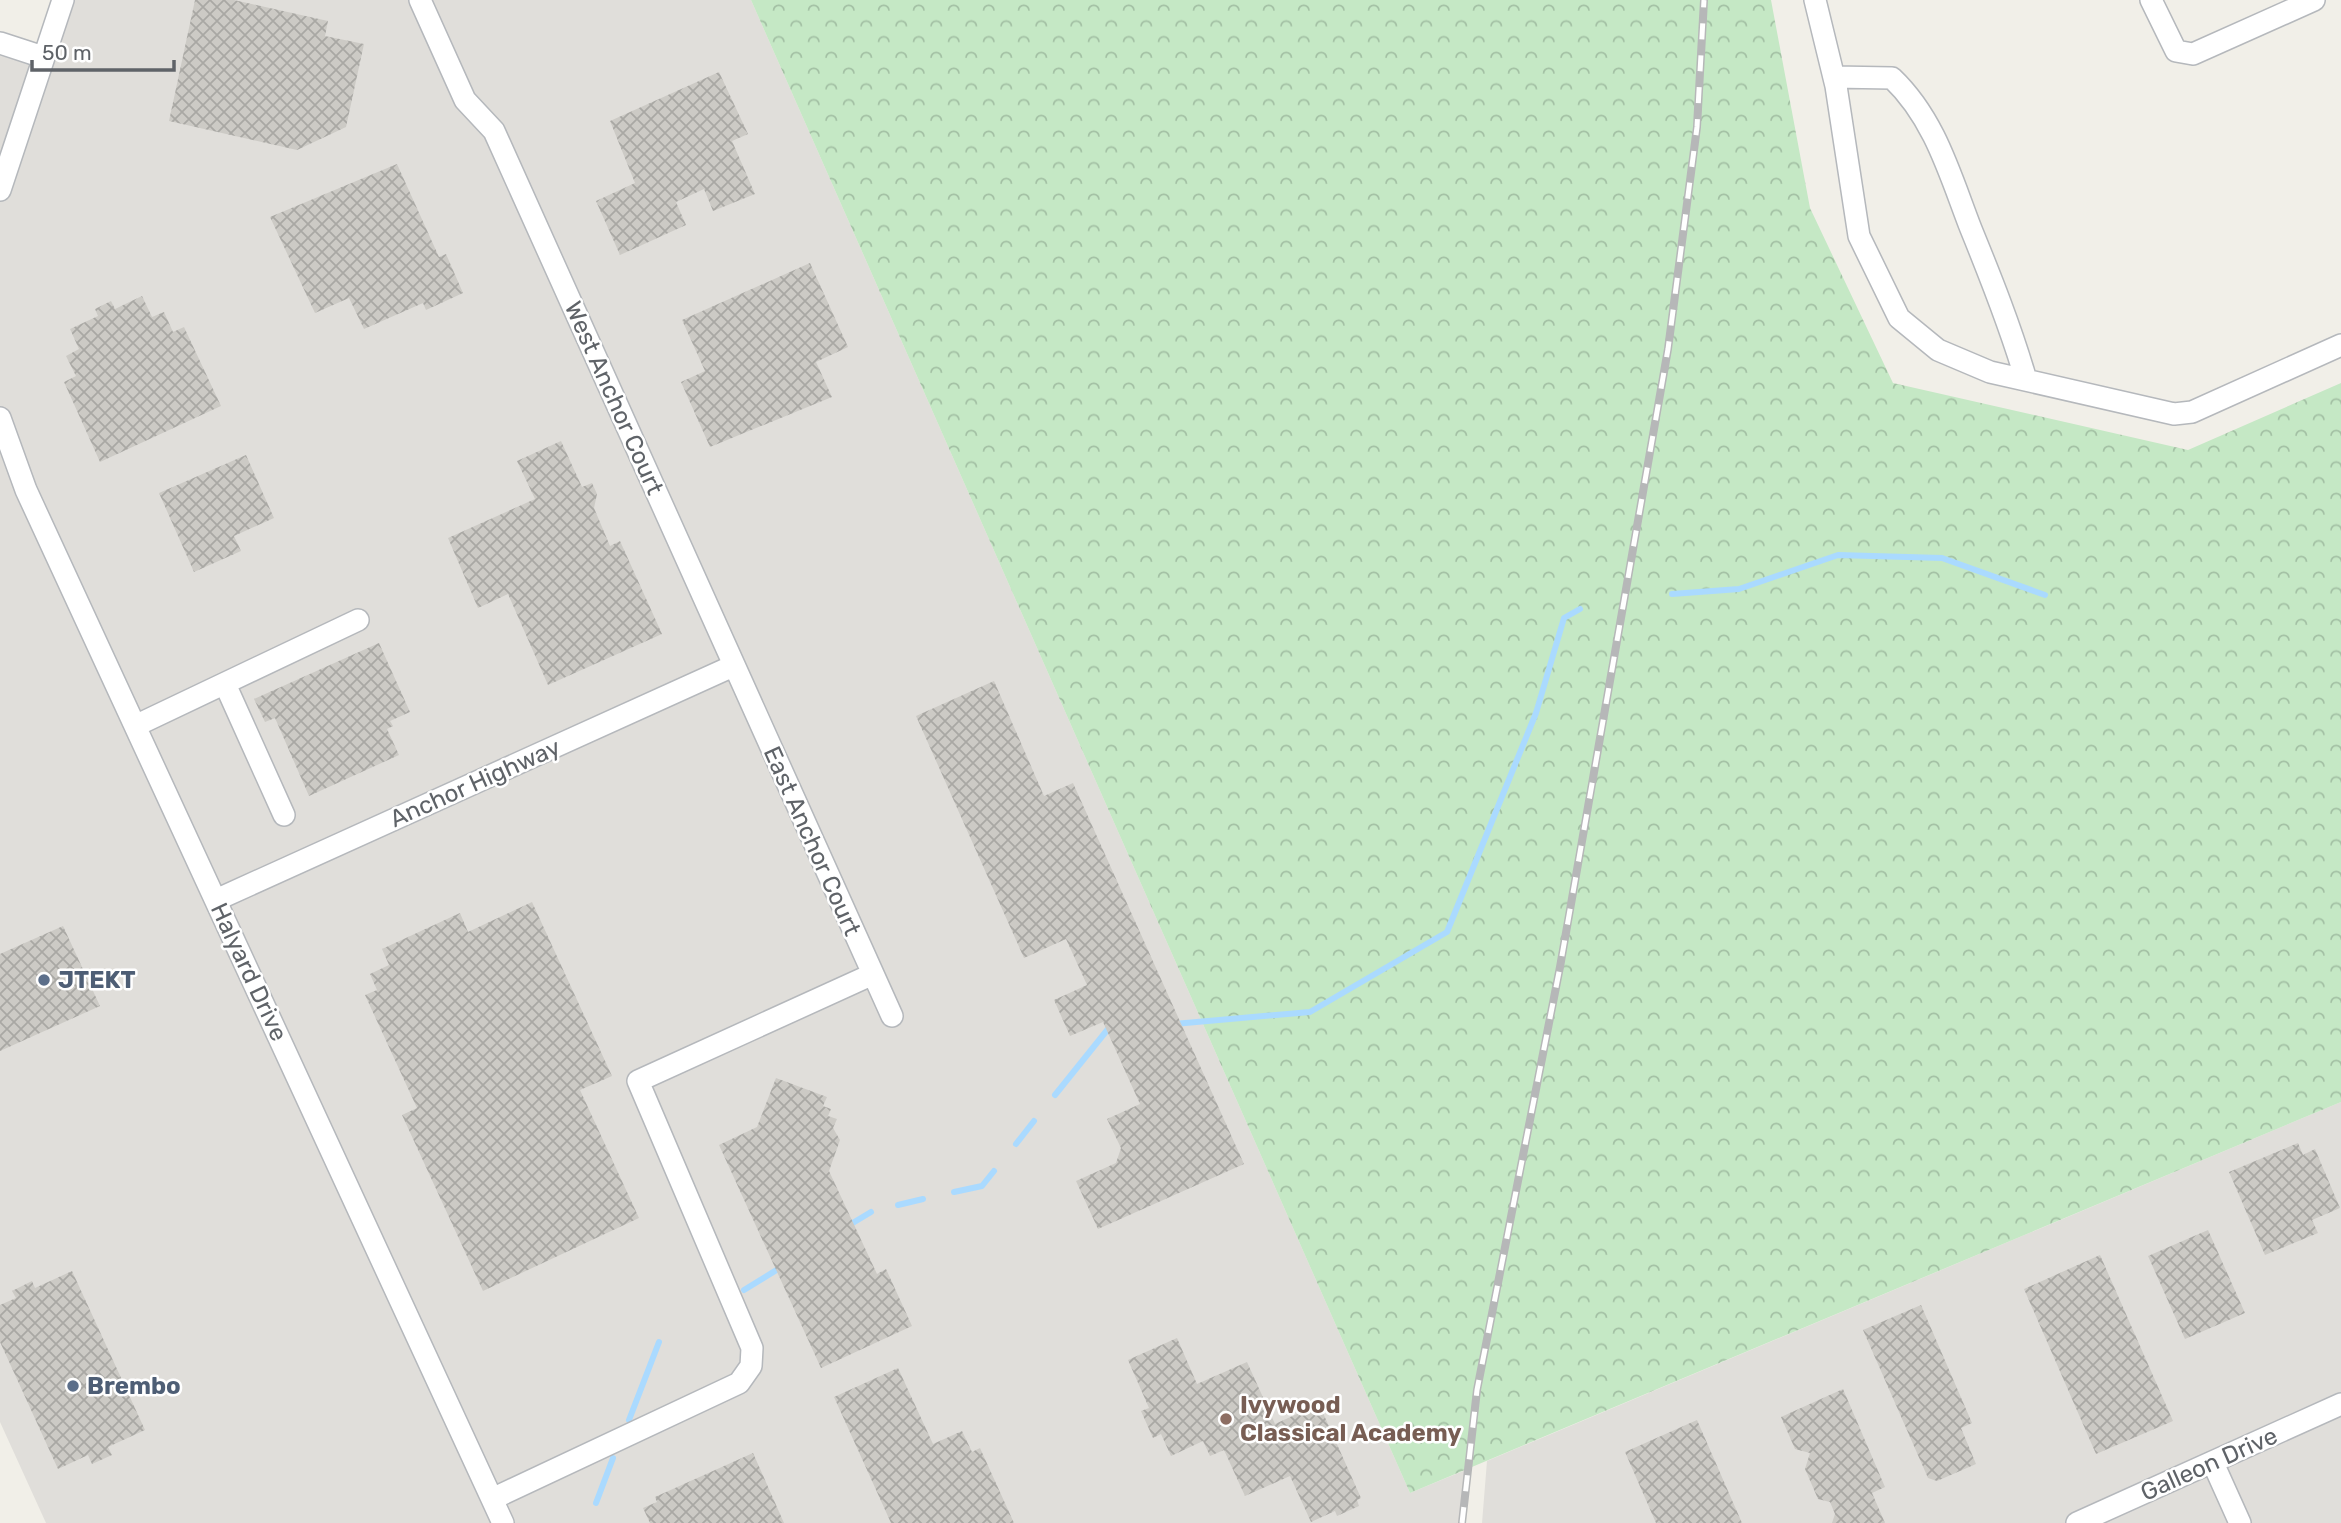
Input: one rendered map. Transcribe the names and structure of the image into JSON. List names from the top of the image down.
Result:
{
  "streets": {
    "street": [
      "West Anchor Court",
      "Anchor Highway",
      "East Anchor Court",
      "Halyard Drive",
      "Galleon Drive"
    ]
  },
  "crossings": [
    ["West Anchor Court", "Anchor Highway"],
    ["West Anchor Court", "East Anchor Court"],
    ["Anchor Highway", "East Anchor Court"],
    ["Anchor Highway", "Halyard Drive"]
  ],
  "places": ["JTEKT", "Brembo", "Ivywood Classical Academy"],
  "scale_bar": "50 m"
}
